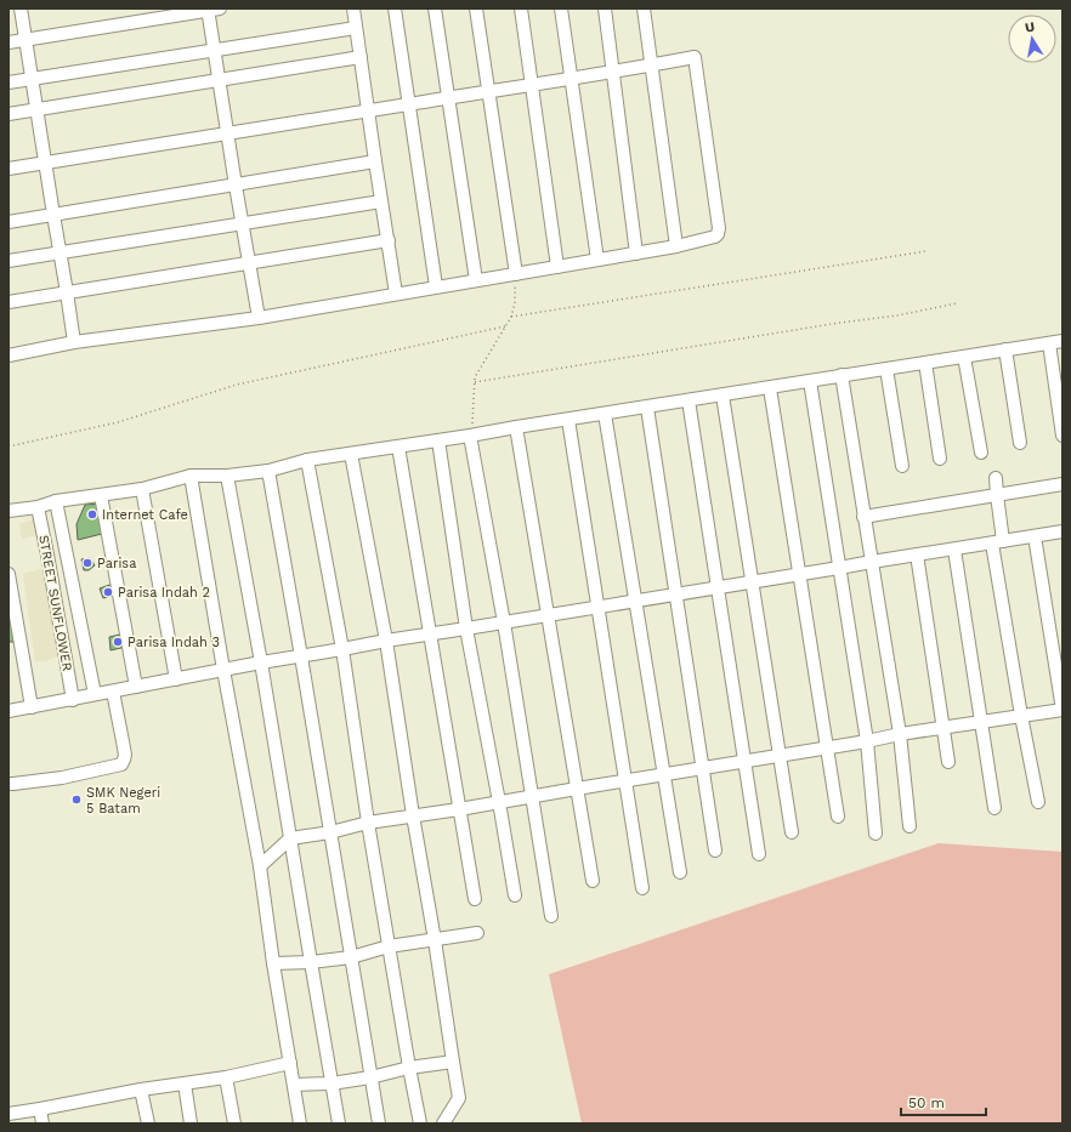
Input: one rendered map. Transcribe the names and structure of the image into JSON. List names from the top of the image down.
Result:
{
  "streets": {
    "street": ["STREET SUNFLOWER"]
  },
  "places": [
    "Internet Cafe",
    "Parisa",
    "Parisa Indah 2",
    "Parisa Indah 3",
    "SMK Negeri 5 Batam"
  ],
  "scale_bar": "50 m",
  "north": "top"
}
